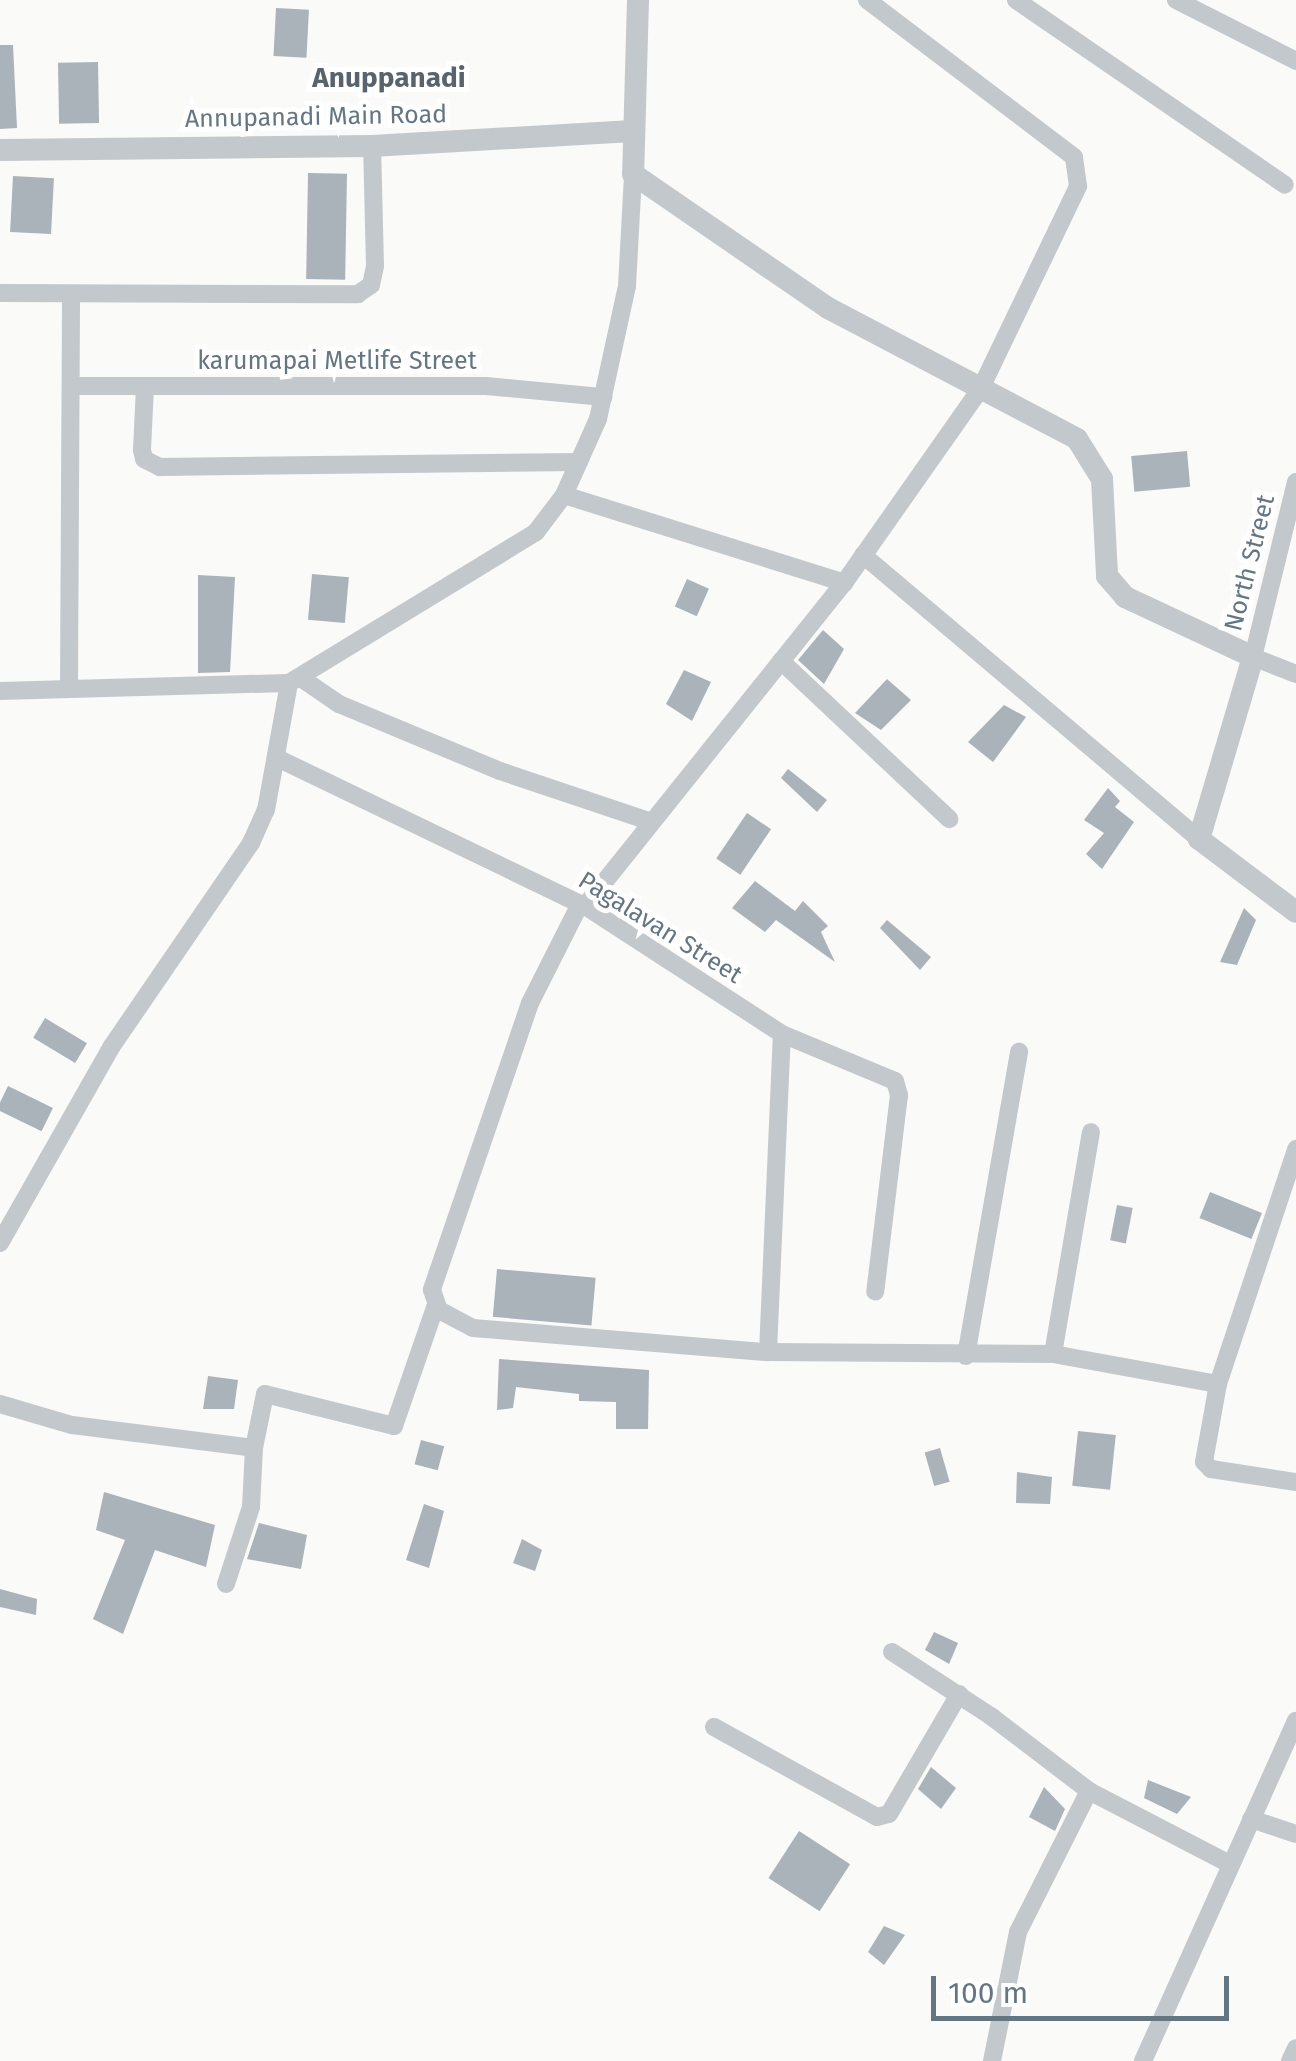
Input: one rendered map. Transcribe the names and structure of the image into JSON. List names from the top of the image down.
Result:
{
  "streets": {
    "street": [
      "Annupanadi Main Road",
      "karumapai Metlife Street",
      "North Street",
      "Pagalavan Street"
    ]
  },
  "districts": ["Anuppanadi"],
  "scale_bar": "100 m"
}
